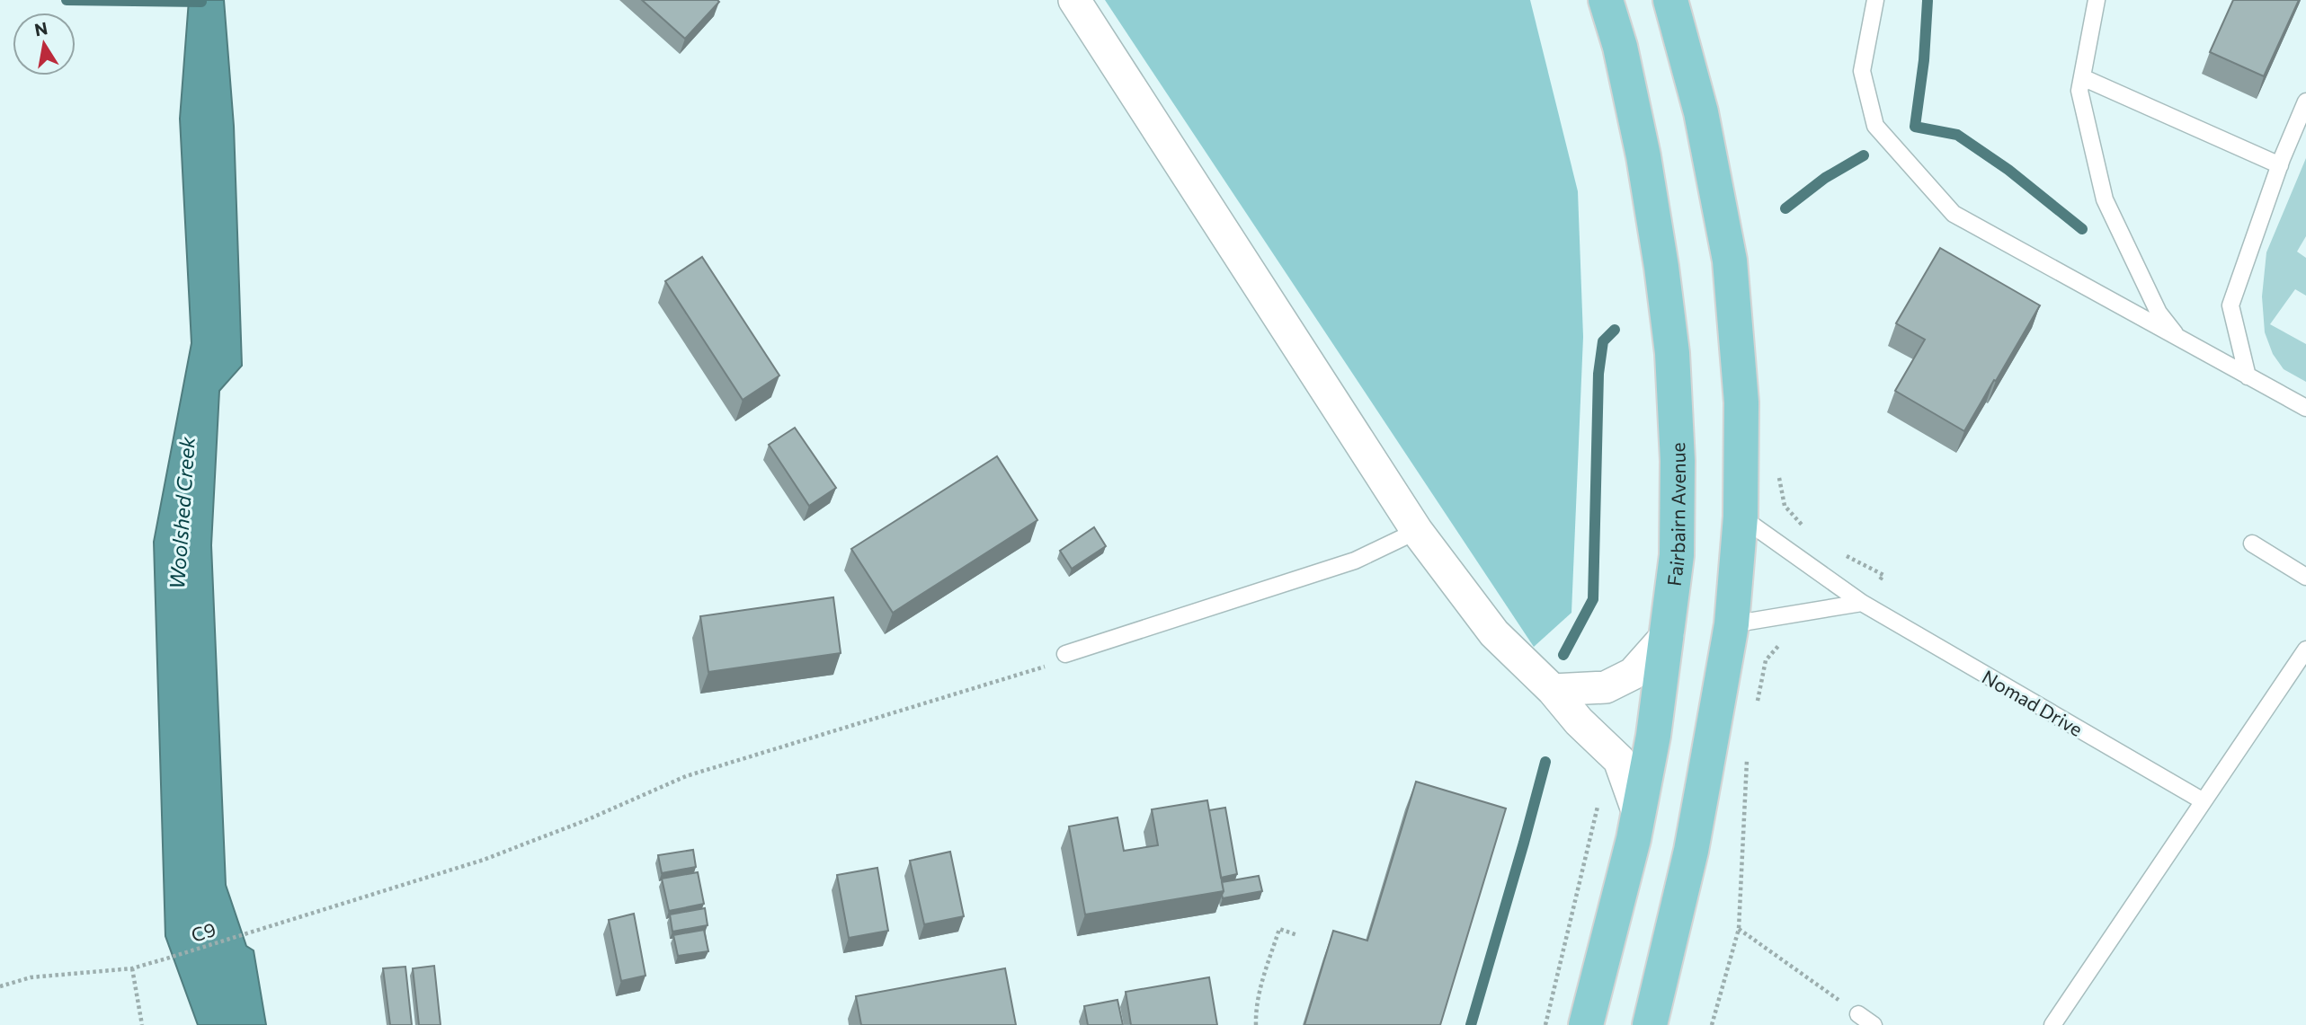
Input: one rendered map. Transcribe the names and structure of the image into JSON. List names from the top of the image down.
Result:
{
  "streets": {
    "main road": ["Fairbairn Avenue"],
    "lane": ["Nomad Drive"],
    "path": ["C9"]
  },
  "water": ["Woolshed Creek"],
  "north": "top"
}
